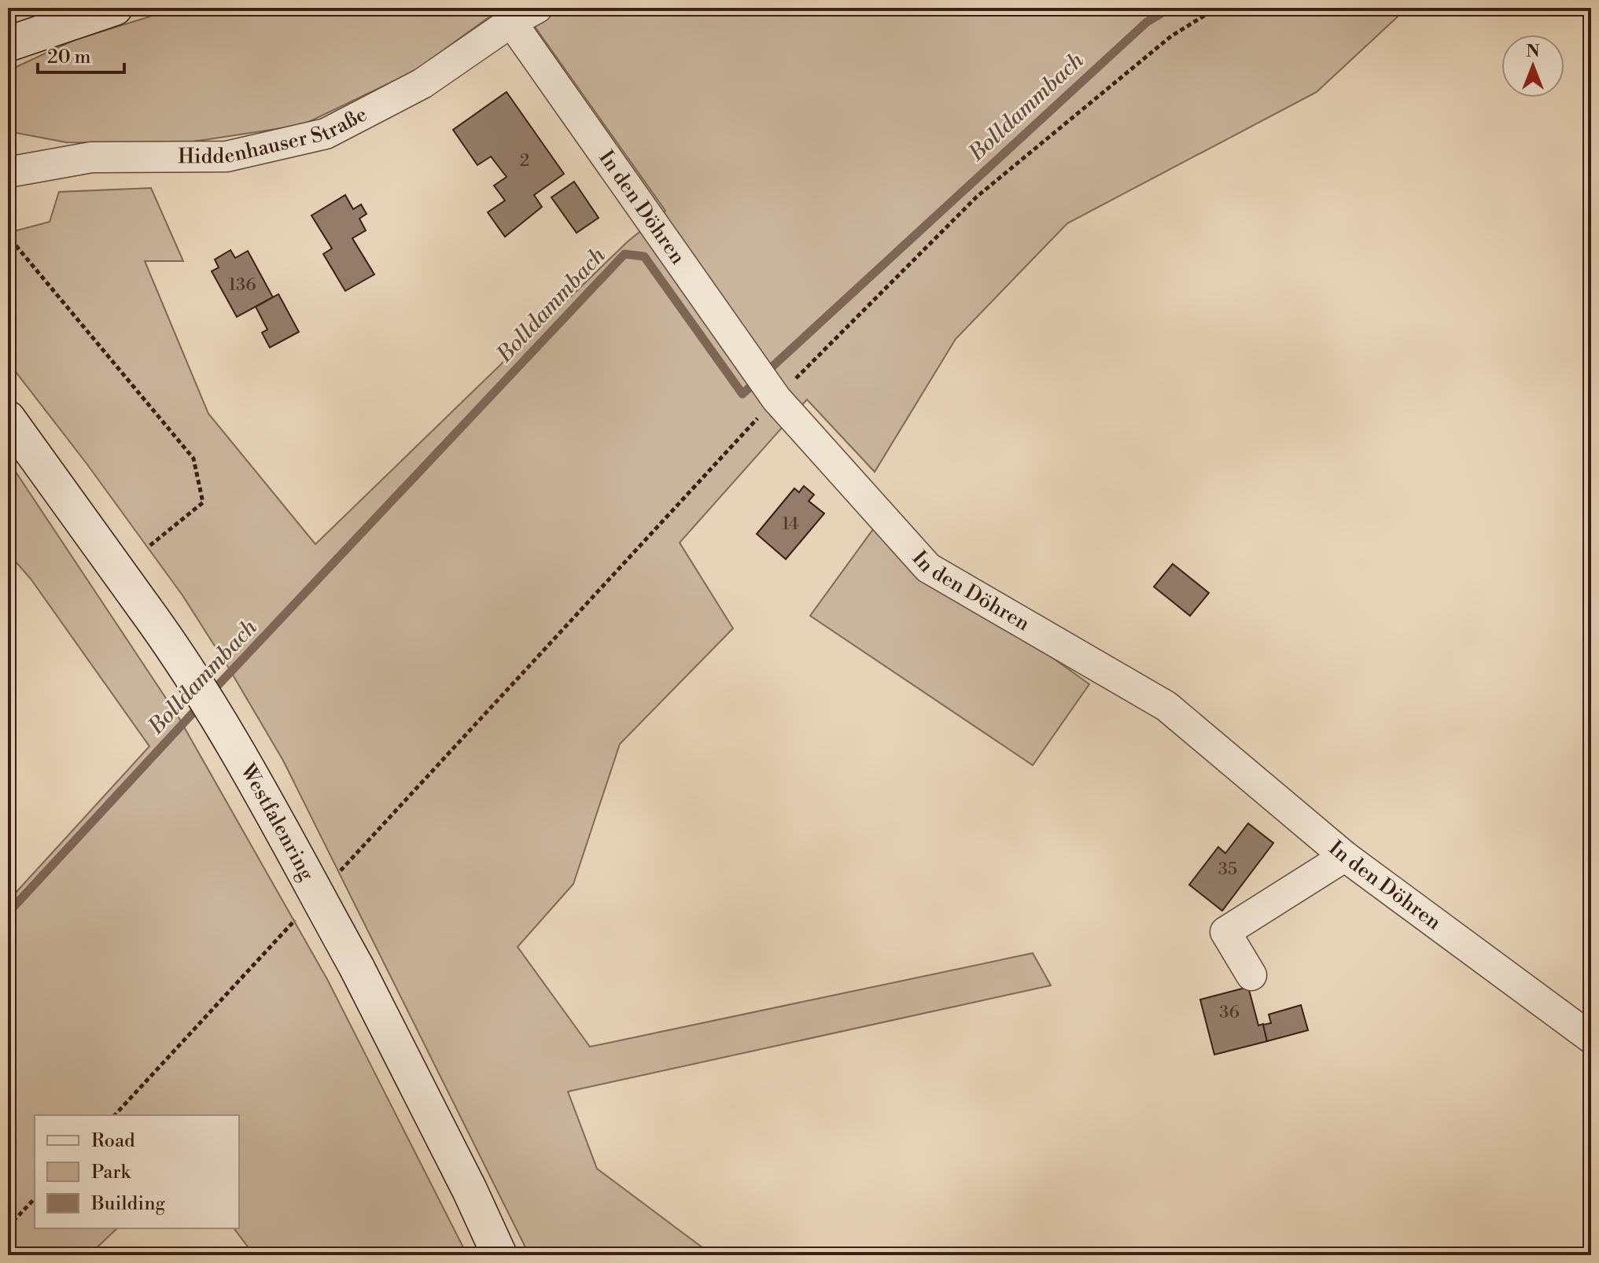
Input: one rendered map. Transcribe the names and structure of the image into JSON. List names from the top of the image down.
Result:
{
  "streets": {
    "main road": ["Westfalenring"],
    "street": ["Hiddenhauser Straße", "In den Döhren"]
  },
  "crossings": [
    ["Hiddenhauser Straße", "In den Döhren"]
  ],
  "water": ["Bolldammbach"],
  "house_numbers": [
    "2",
    "136",
    "14",
    "35",
    "36"
  ],
  "legend": ["Road", "Park", "Building"],
  "scale_bar": "20 m",
  "north": "top"
}
